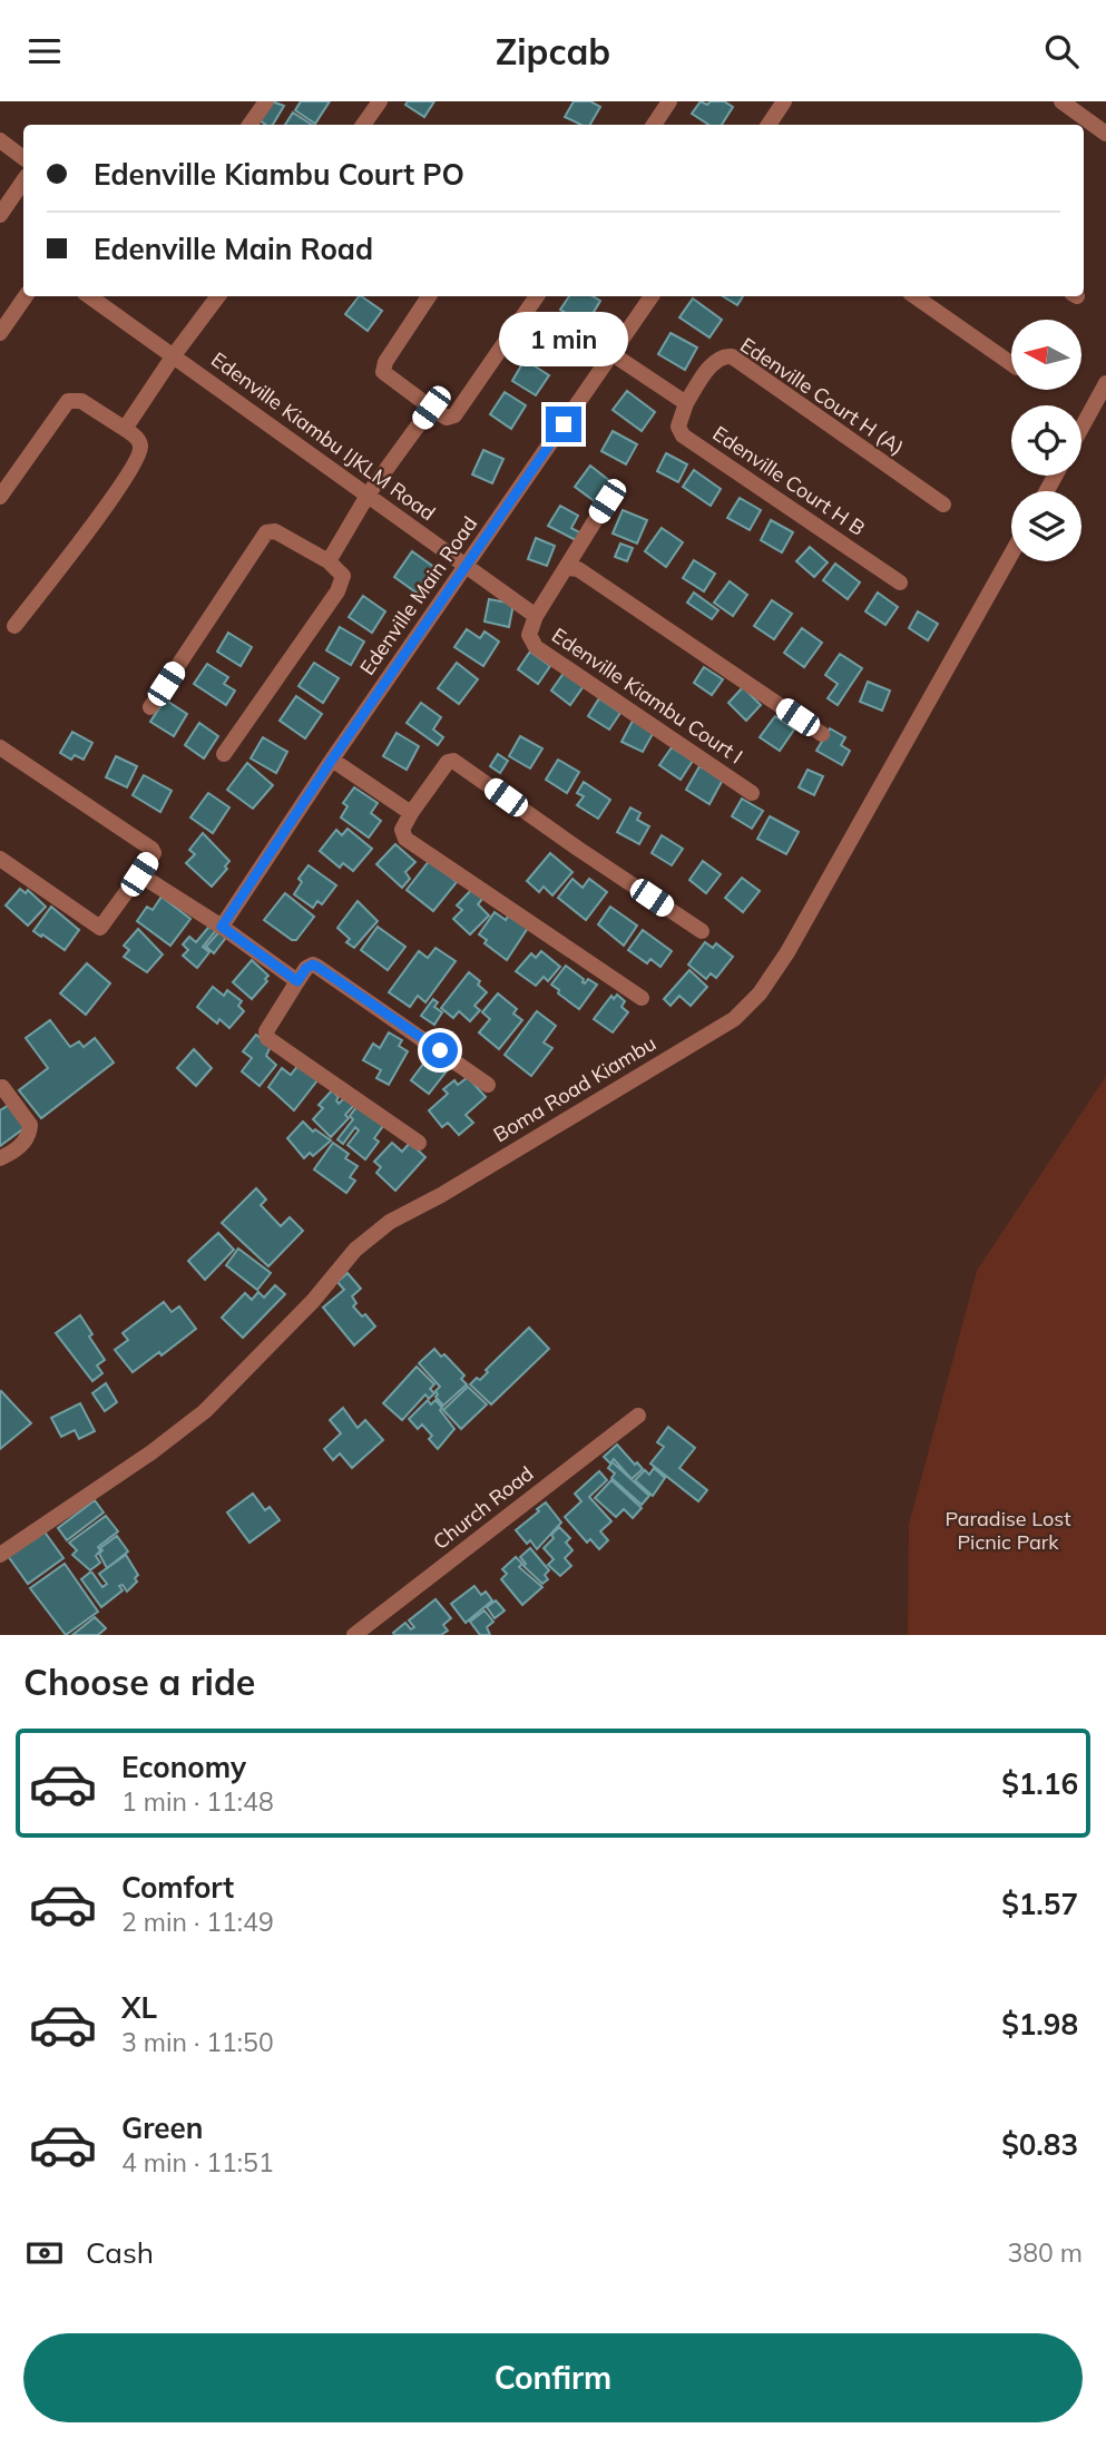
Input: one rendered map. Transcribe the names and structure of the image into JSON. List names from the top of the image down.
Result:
{
  "streets": {
    "street": [
      "Edenville Court H (A)",
      "Edenville Kiambu IJKLM Road",
      "Edenville Court H B",
      "Edenville Main Road",
      "Edenville Kiambu Court I",
      "Boma Road Kiambu",
      "Church Road"
    ]
  },
  "crossings": [
    ["Edenville Court H (A)", "Edenville Court H B"],
    ["Edenville Kiambu IJKLM Road", "Edenville Main Road"],
    ["Edenville Kiambu IJKLM Road", "Edenville Kiambu Court I"]
  ],
  "parks": ["Paradise Lost Picnic Park"],
  "north": "left",
  "page": {
    "header": "Zipcab",
    "banner": ["Edenville Kiambu Court PO", "Edenville Main Road"],
    "bubble": "1 min",
    "heading": "Choose a ride",
    "list": [
      {
        "name": "Economy",
        "note": "1 min · 11:48",
        "value": "$1.16"
      },
      {
        "name": "Comfort",
        "note": "2 min · 11:49",
        "value": "$1.57"
      },
      {
        "name": "XL",
        "note": "3 min · 11:50",
        "value": "$1.98"
      },
      {
        "name": "Green",
        "note": "4 min · 11:51",
        "value": "$0.83"
      }
    ],
    "pay": ["Cash", "380 m"],
    "buttons": "Confirm"
  }
}
